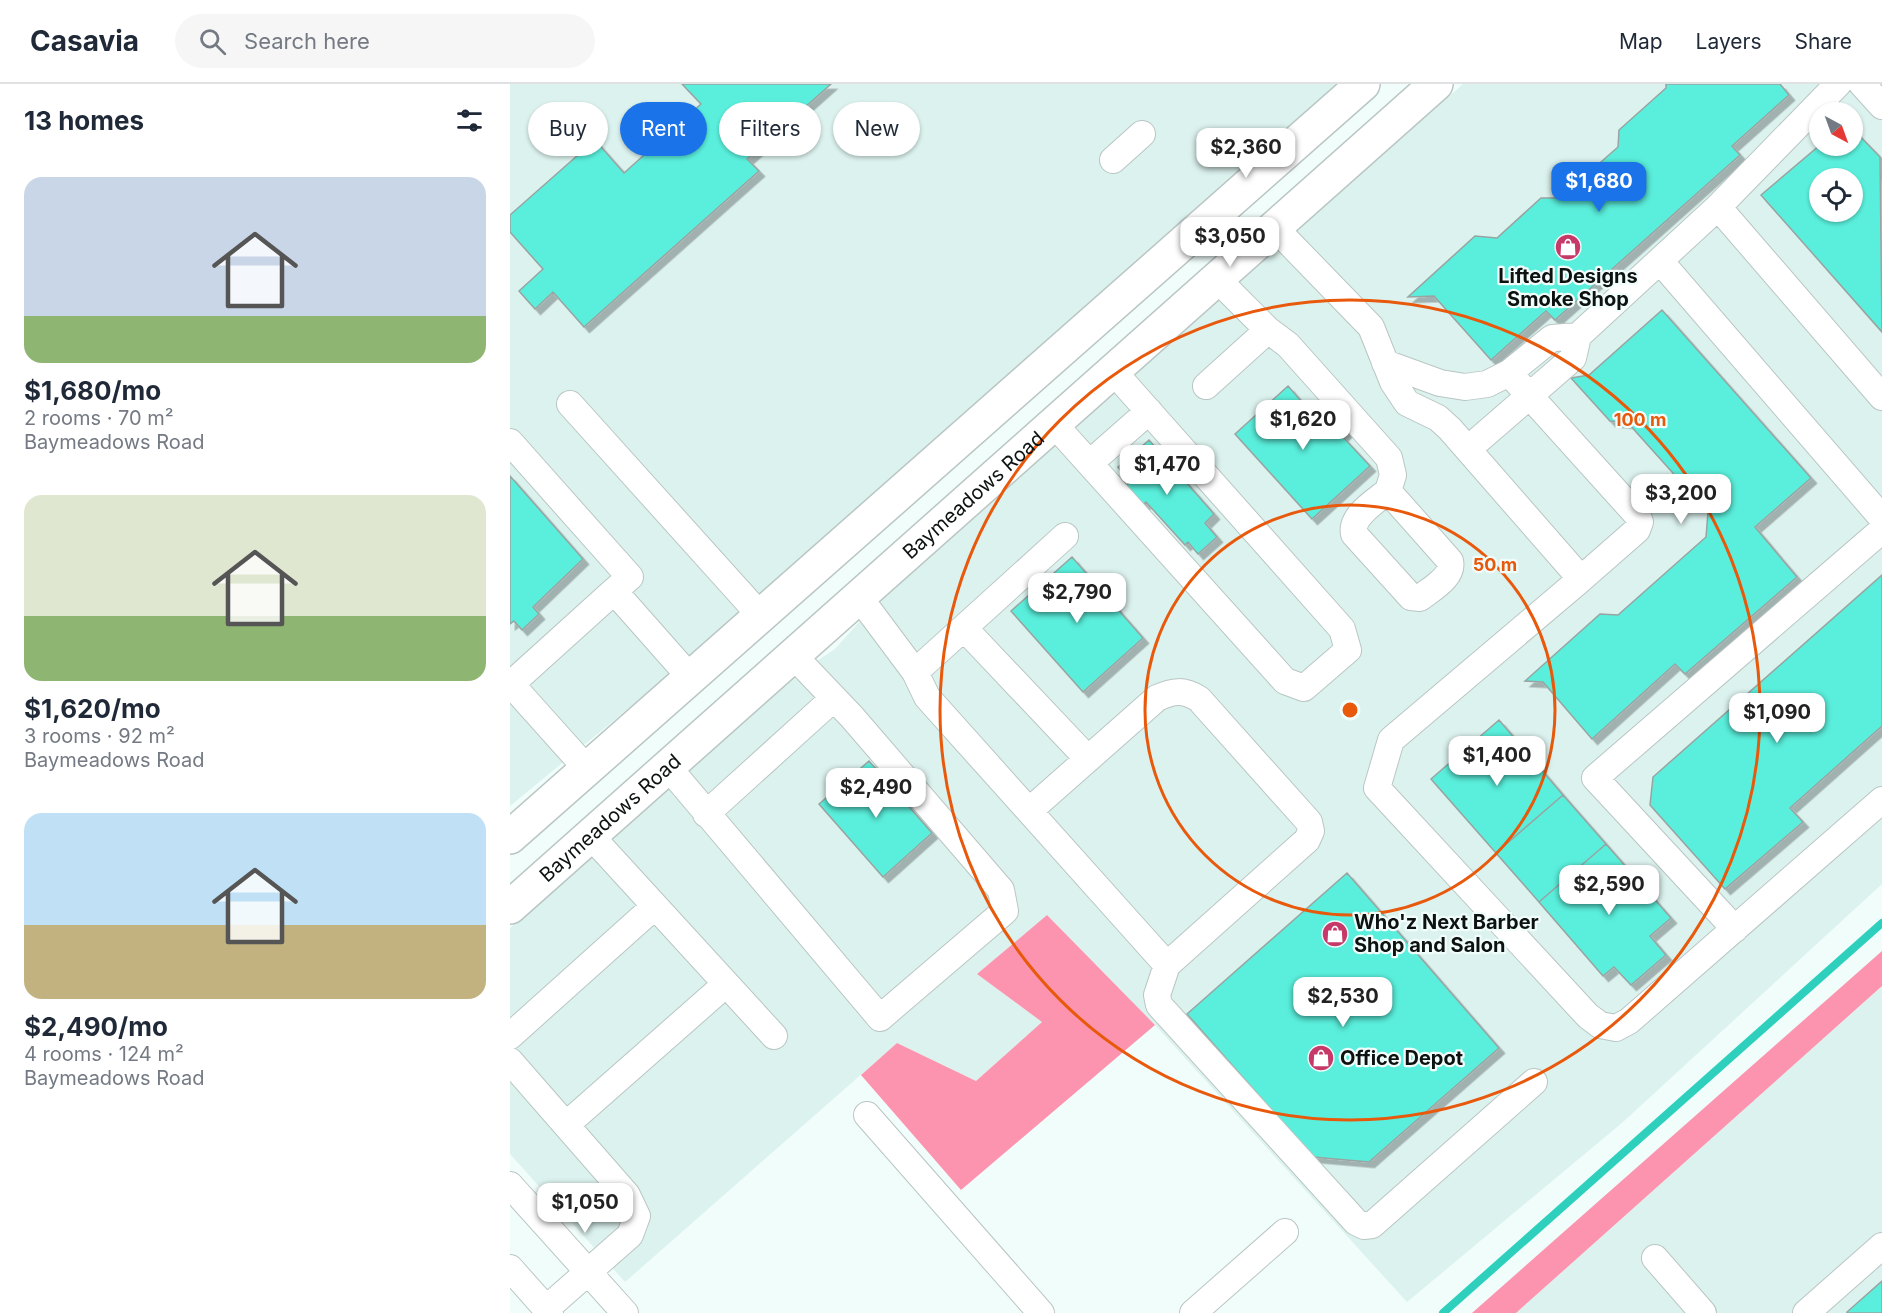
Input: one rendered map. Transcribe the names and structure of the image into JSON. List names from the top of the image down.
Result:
{
  "streets": {
    "main road": ["Baymeadows Road"]
  },
  "places": {
    "shop": ["Lifted Designs Smoke Shop", "Who'z Next Barber Shop and Salon", "Office Depot"]
  },
  "north": "bottom right",
  "page": {
    "header": "Casavia",
    "search": "Search here",
    "nav": ["Map", "Layers", "Share"],
    "heading": "13 homes",
    "chip": [
      "Buy",
      "Rent",
      "Filters",
      "New"
    ],
    "price": [
      "$2,360",
      "$1,680",
      "$3,050",
      "$1,620",
      "$1,470",
      "$3,200",
      "$2,790",
      "$1,090",
      "$1,400",
      "$2,490",
      "$2,590",
      "$2,530",
      "$1,050"
    ],
    "list": [
      {
        "name": "$1,680/mo",
        "note": "2 rooms · 70 m² · Baymeadows Road"
      },
      {
        "name": "$1,620/mo",
        "note": "3 rooms · 92 m² · Baymeadows Road"
      },
      {
        "name": "$2,490/mo",
        "note": "4 rooms · 124 m² · Baymeadows Road"
      }
    ]
  },
  "rings": ["100 m", "50 m"]
}
